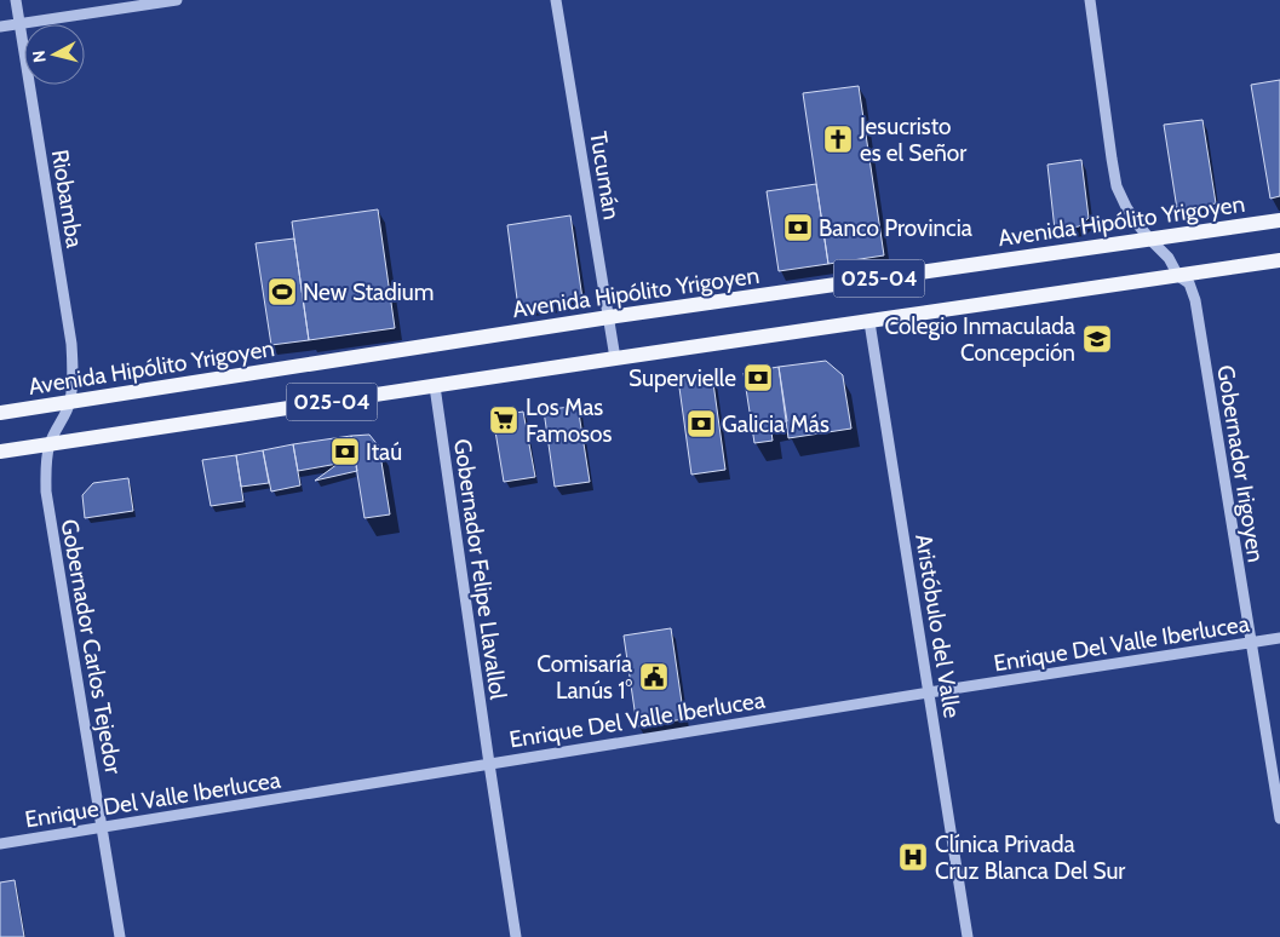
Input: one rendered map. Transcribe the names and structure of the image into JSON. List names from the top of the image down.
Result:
{
  "streets": {
    "main road": ["Avenida Hipólito Yrigoyen", "025-04"],
    "street": [
      "Tucumán",
      "Riobamba",
      "Gobernador Irigoyen",
      "Gobernador Felipe Llavallol",
      "Aristóbulo del Valle",
      "Enrique Del Valle Iberlucea",
      "Gobernador Carlos Tejedor"
    ]
  },
  "crossings": [
    ["Tucumán", "Avenida Hipólito Yrigoyen"],
    ["Tucumán", "025-04"],
    ["Riobamba", "Avenida Hipólito Yrigoyen"],
    ["Riobamba", "Gobernador Carlos Tejedor"],
    ["Avenida Hipólito Yrigoyen", "Gobernador Irigoyen"],
    ["Avenida Hipólito Yrigoyen", "Gobernador Carlos Tejedor"],
    ["025-04", "Gobernador Irigoyen"],
    ["025-04", "Gobernador Felipe Llavallol"],
    ["025-04", "Aristóbulo del Valle"],
    ["025-04", "Gobernador Carlos Tejedor"],
    ["Gobernador Irigoyen", "Enrique Del Valle Iberlucea"],
    ["Gobernador Felipe Llavallol", "Enrique Del Valle Iberlucea"],
    ["Aristóbulo del Valle", "Enrique Del Valle Iberlucea"],
    ["Enrique Del Valle Iberlucea", "Gobernador Carlos Tejedor"]
  ],
  "places": {
    "church": ["Jesucristo es el Señor"],
    "bank": [
      "Banco Provincia",
      "Supervielle",
      "Galicia Más",
      "Itaú"
    ],
    "sports": ["New Stadium"],
    "school or university": ["Colegio Inmaculada Concepción"],
    "supermarket": ["Los Mas Famosos"],
    "public building": ["Comisaría Lanús 1°"],
    "hospital": ["Clínica Privada Cruz Blanca Del Sur"]
  },
  "north": "left"
}
